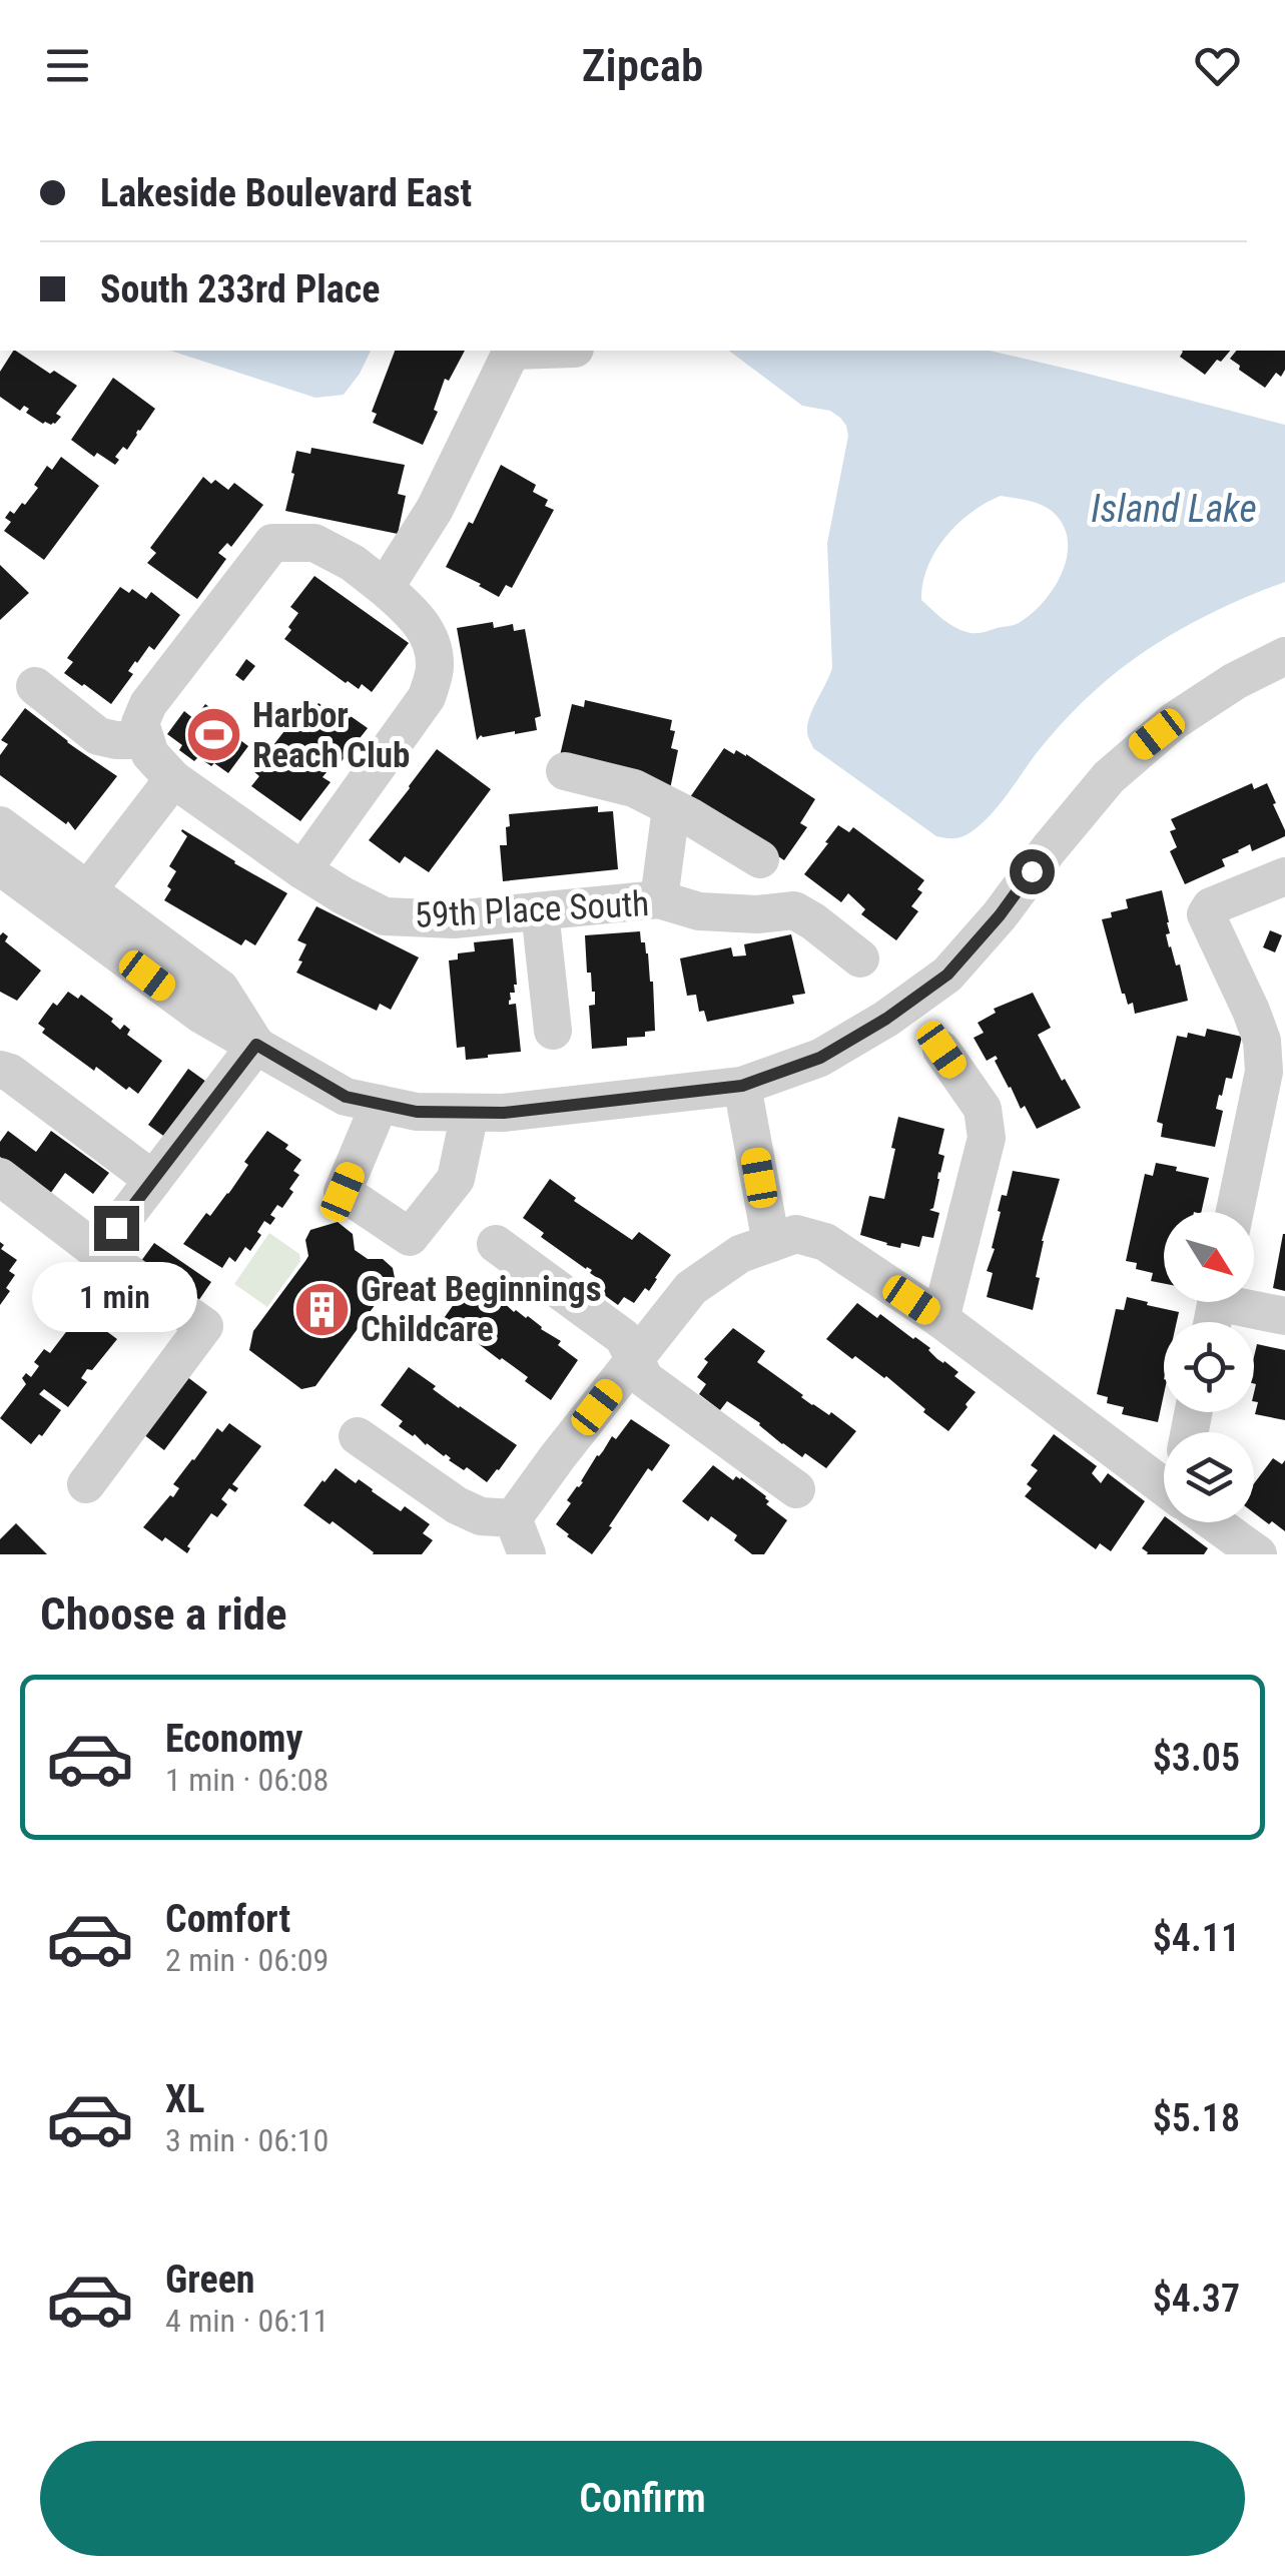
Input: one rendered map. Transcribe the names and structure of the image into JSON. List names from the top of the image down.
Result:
{
  "streets": {
    "street": ["59th Place South"]
  },
  "water": ["Island Lake"],
  "places": {
    "sports": ["Harbor Reach Club"],
    "building": ["Great Beginnings Childcare"]
  },
  "north": "bottom right",
  "page": {
    "header": "Zipcab",
    "banner": ["Lakeside Boulevard East", "South 233rd Place"],
    "bubble": "1 min",
    "heading": "Choose a ride",
    "list": [
      {
        "name": "Economy",
        "note": "1 min · 06:08",
        "value": "$3.05"
      },
      {
        "name": "Comfort",
        "note": "2 min · 06:09",
        "value": "$4.11"
      },
      {
        "name": "XL",
        "note": "3 min · 06:10",
        "value": "$5.18"
      },
      {
        "name": "Green",
        "note": "4 min · 06:11",
        "value": "$4.37"
      }
    ],
    "buttons": "Confirm"
  }
}
